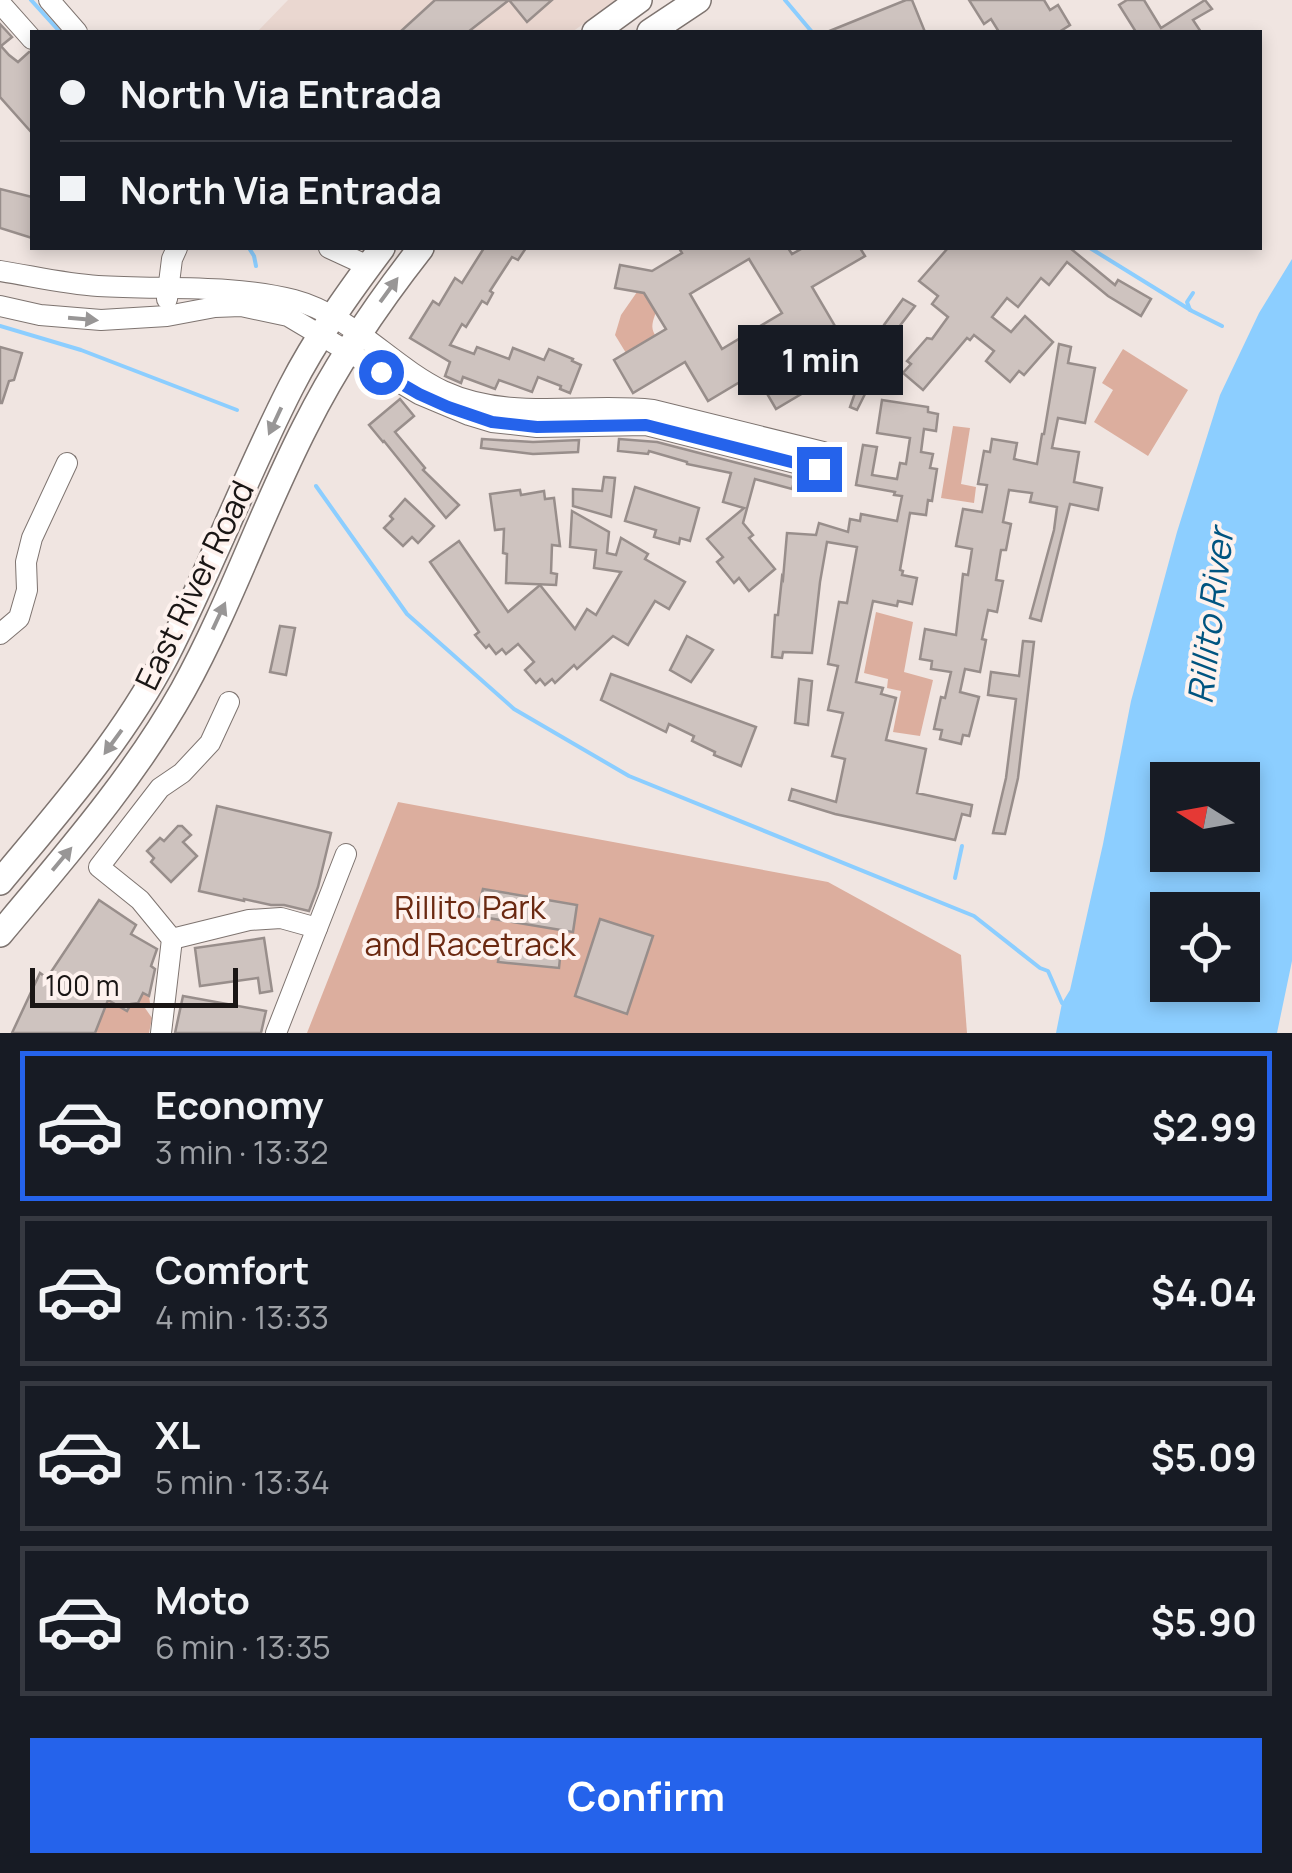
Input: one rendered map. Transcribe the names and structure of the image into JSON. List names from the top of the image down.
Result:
{
  "streets": {
    "main road": ["East River Road"]
  },
  "water": ["Rillito River"],
  "parks": ["Rillito Park and Racetrack"],
  "scale_bar": "100 m",
  "north": "left",
  "page": {
    "banner": ["North Via Entrada", "North Via Entrada"],
    "bubble": "1 min",
    "scale": "100 m",
    "list": [
      {
        "name": "Economy",
        "note": "3 min · 13:32",
        "value": "$2.99"
      },
      {
        "name": "Comfort",
        "note": "4 min · 13:33",
        "value": "$4.04"
      },
      {
        "name": "XL",
        "note": "5 min · 13:34",
        "value": "$5.09"
      },
      {
        "name": "Moto",
        "note": "6 min · 13:35",
        "value": "$5.90"
      }
    ],
    "buttons": "Confirm"
  }
}
